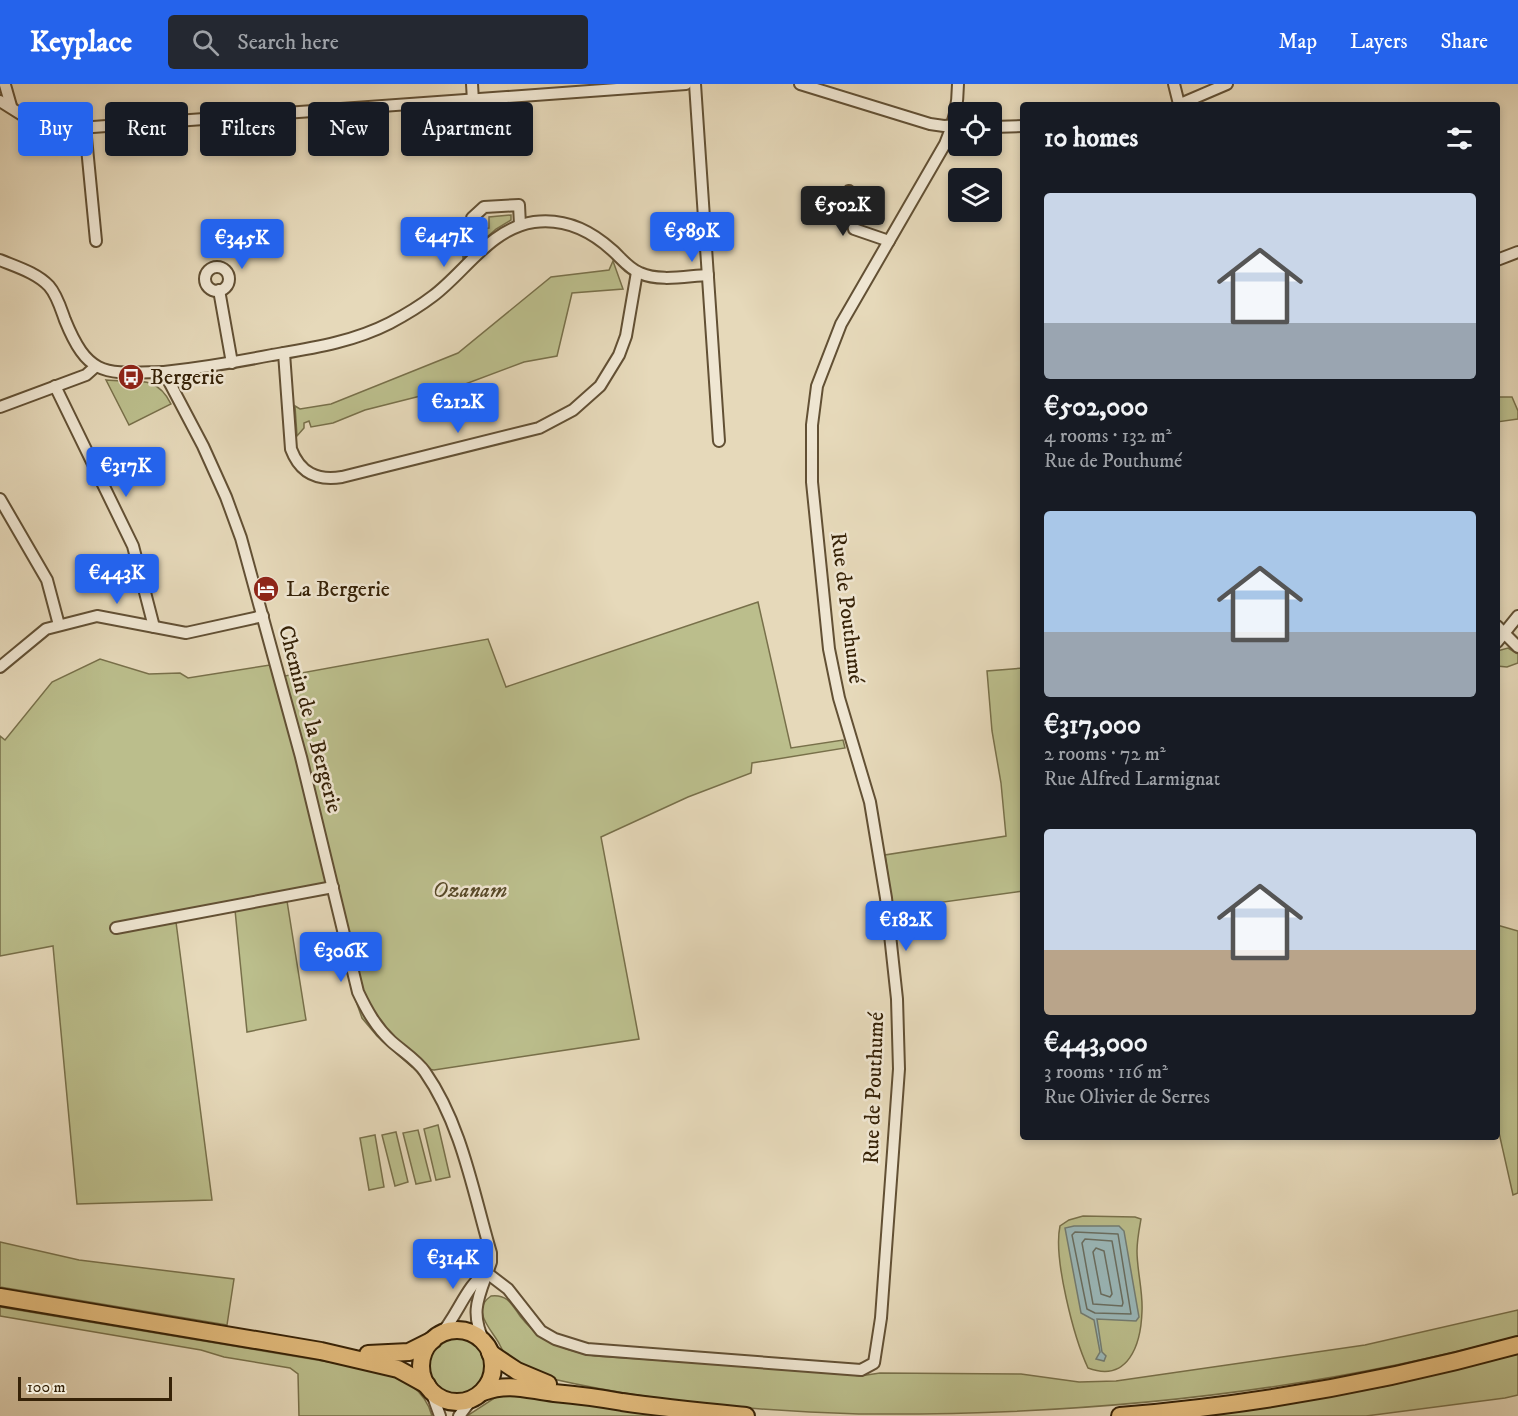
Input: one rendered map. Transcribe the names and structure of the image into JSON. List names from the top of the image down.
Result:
{
  "streets": {
    "street": ["Rue de Pouthumé", "Chemin de la Bergerie"]
  },
  "crossings": [
    ["Rue de Pouthumé", "Chemin de la Bergerie"]
  ],
  "parks": ["Ozanam"],
  "places": {
    "bus stop": ["Bergerie"],
    "hotel": ["La Bergerie"]
  },
  "scale_bar": "100 m",
  "page": {
    "header": "Keyplace",
    "search": "Search here",
    "nav": ["Map", "Layers", "Share"],
    "chip": [
      "Buy",
      "Rent",
      "Filters",
      "New",
      "Apartment"
    ],
    "heading": "10 homes",
    "list": [
      {
        "name": "€502,000",
        "note": "4 rooms · 132 m² · Rue de Pouthumé"
      },
      {
        "name": "€317,000",
        "note": "2 rooms · 72 m² · Rue Alfred Larmignat"
      },
      {
        "name": "€443,000",
        "note": "3 rooms · 116 m² · Rue Olivier de Serres"
      }
    ],
    "price": [
      "€502K",
      "€589K",
      "€447K",
      "€345K",
      "€212K",
      "€317K",
      "€443K",
      "€182K",
      "€306K",
      "€314K"
    ],
    "scale": "100 m"
  }
}
